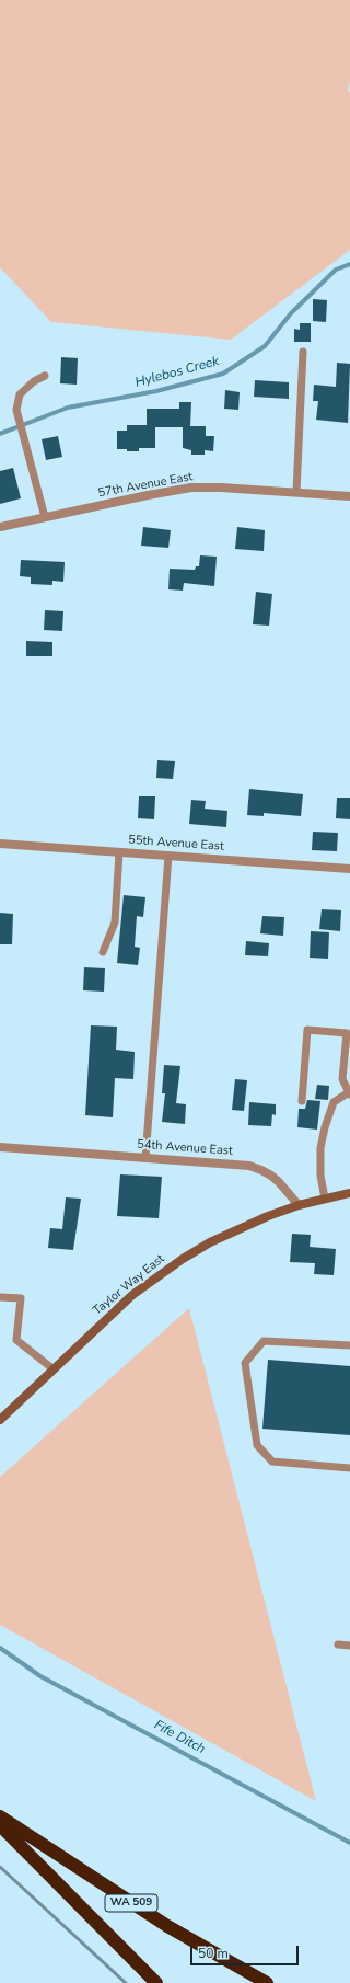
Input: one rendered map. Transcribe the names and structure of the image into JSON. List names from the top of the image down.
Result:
{
  "streets": {
    "highway": ["WA 509"],
    "main road": ["Taylor Way East"],
    "street": ["57th Avenue East", "55th Avenue East", "54th Avenue East"]
  },
  "crossings": [
    ["54th Avenue East", "Taylor Way East"]
  ],
  "water": ["Hylebos Creek", "Fife Ditch"],
  "scale_bar": "50 m"
}
